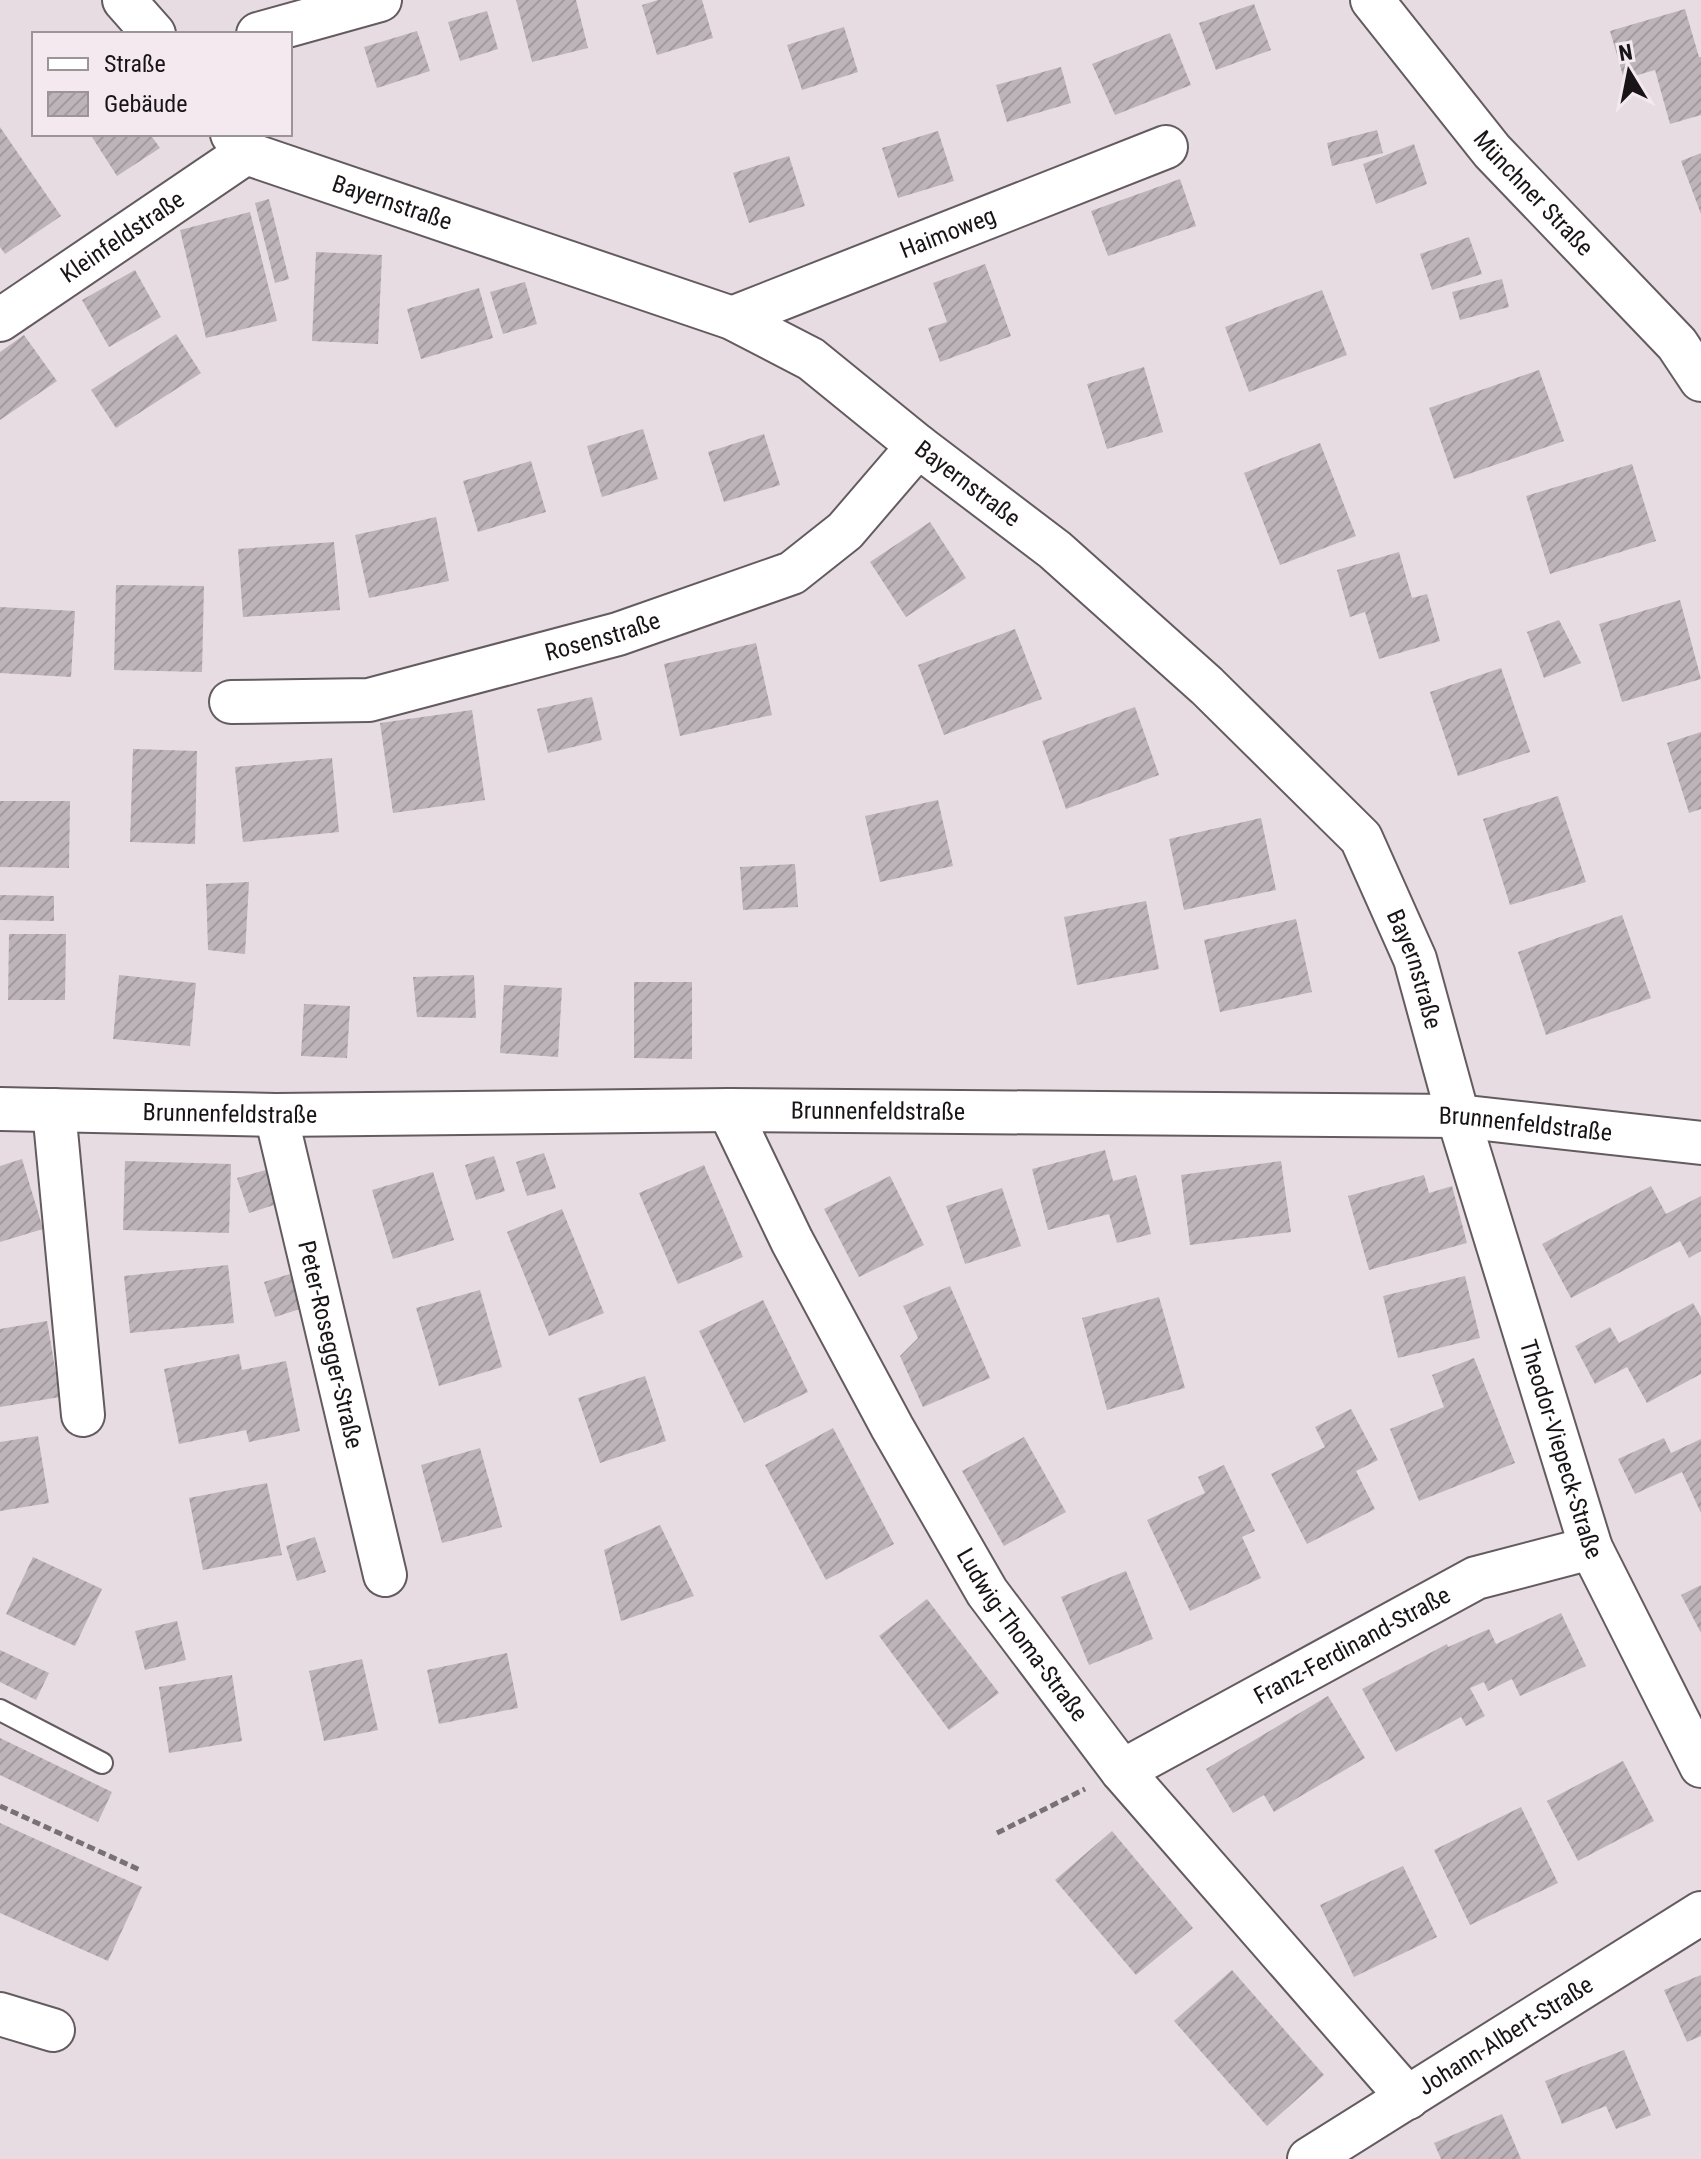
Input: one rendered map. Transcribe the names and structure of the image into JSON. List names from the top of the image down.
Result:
{
  "streets": {
    "street": [
      "Münchner Straße",
      "Bayernstraße",
      "Haimoweg",
      "Kleinfeldstraße",
      "Rosenstraße",
      "Brunnenfeldstraße",
      "Peter-Rosegger-Straße",
      "Theodor-Viepeck-Straße",
      "Ludwig-Thoma-Straße",
      "Franz-Ferdinand-Straße",
      "Johann-Albert-Straße"
    ]
  },
  "crossings": [
    ["Bayernstraße", "Haimoweg"],
    ["Bayernstraße", "Kleinfeldstraße"],
    ["Bayernstraße", "Rosenstraße"],
    ["Bayernstraße", "Brunnenfeldstraße"],
    ["Bayernstraße", "Theodor-Viepeck-Straße"],
    ["Brunnenfeldstraße", "Peter-Rosegger-Straße"],
    ["Brunnenfeldstraße", "Theodor-Viepeck-Straße"],
    ["Brunnenfeldstraße", "Ludwig-Thoma-Straße"],
    ["Theodor-Viepeck-Straße", "Franz-Ferdinand-Straße"],
    ["Ludwig-Thoma-Straße", "Franz-Ferdinand-Straße"],
    ["Ludwig-Thoma-Straße", "Johann-Albert-Straße"]
  ],
  "legend": ["Straße", "Gebäude"],
  "north": "top"
}
